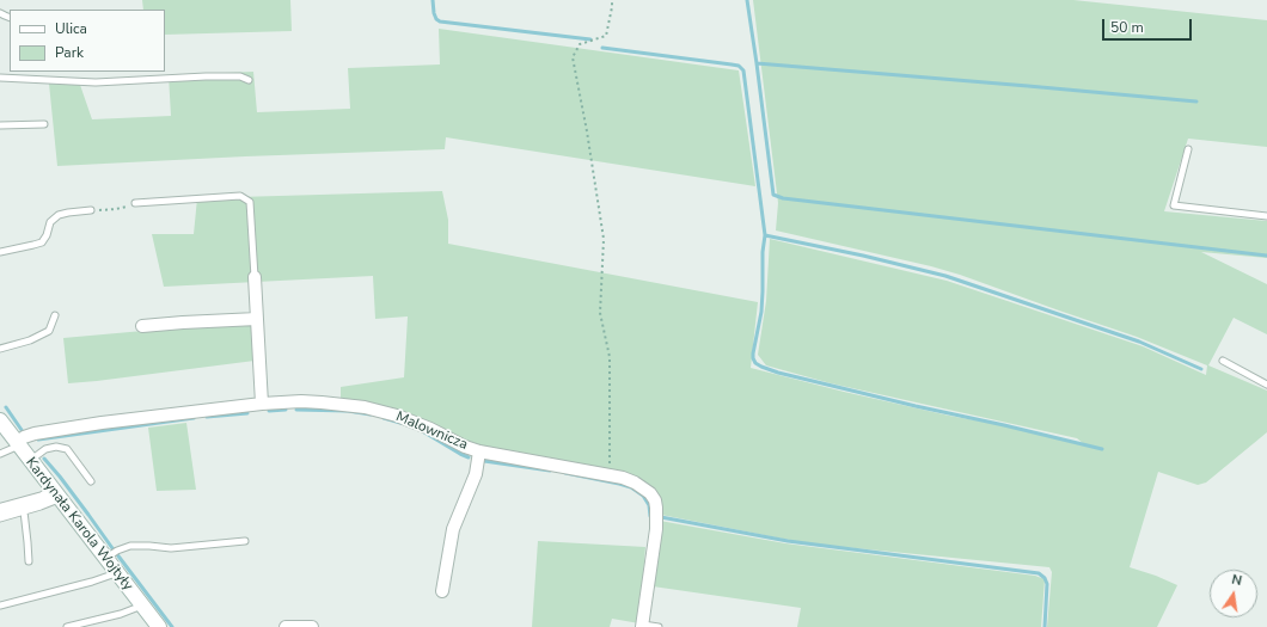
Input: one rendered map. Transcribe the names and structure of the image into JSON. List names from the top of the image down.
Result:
{
  "streets": {
    "street": ["Malownicza", "Kardynała Karola Wojtyły"]
  },
  "crossings": [
    ["Malownicza", "Kardynała Karola Wojtyły"]
  ],
  "legend": ["Ulica", "Park"],
  "scale_bar": "50 m",
  "north": "top"
}
